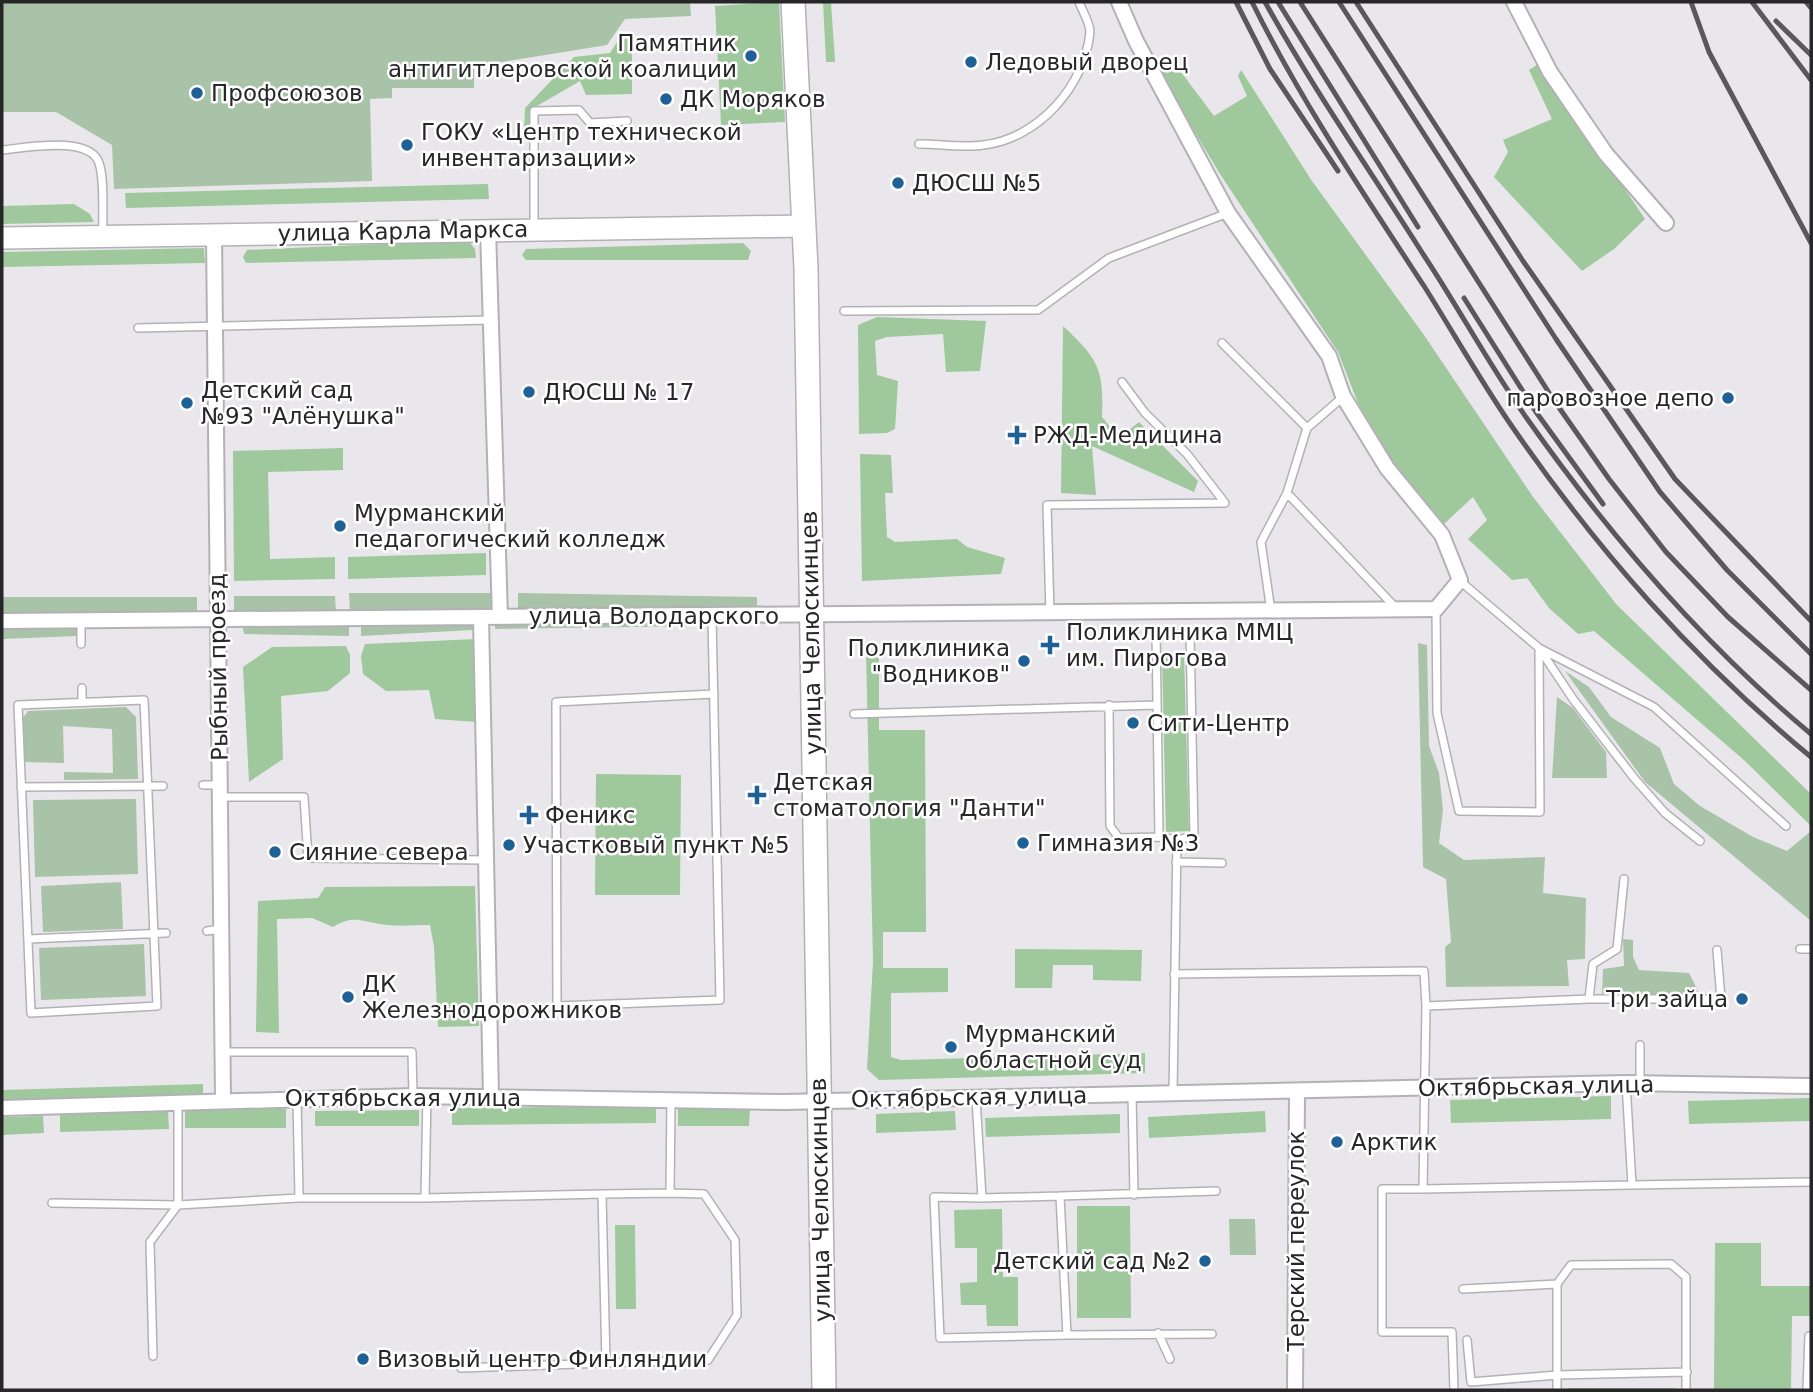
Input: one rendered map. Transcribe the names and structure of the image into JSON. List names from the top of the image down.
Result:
{
  "streets": {
    "main road": ["улица Челюскинцев"],
    "street": [
      "улица Карла Маркса",
      "улица Володарского",
      "Рыбный проезд",
      "Октябрьская улица",
      "Терский переулок"
    ]
  },
  "crossings": [
    ["улица Карла Маркса", "улица Челюскинцев"],
    ["улица Карла Маркса", "Рыбный проезд"],
    ["улица Володарского", "улица Челюскинцев"],
    ["улица Володарского", "Рыбный проезд"],
    ["улица Челюскинцев", "Октябрьская улица"],
    ["Рыбный проезд", "Октябрьская улица"],
    ["Октябрьская улица", "Терский переулок"]
  ],
  "places": {
    "other": [
      "Памятник антигитлеровской коалиции",
      "Ледовый дворец",
      "Профсоюзов",
      "ДК Моряков",
      "ГОКУ «Центр технической инвентаризации»",
      "ДЮСШ №5",
      "ДЮСШ № 17",
      "паровозное депо",
      "Детский сад №93 \"Алёнушка\"",
      "Мурманский педагогический колледж",
      "Поликлиника \"Водников\"",
      "Сити-Центр",
      "Гимназия №3",
      "Участковый пункт №5",
      "Сияние севера",
      "ДК Железнодорожников",
      "Три зайца",
      "Мурманский областной суд",
      "Арктик",
      "Детский сад №2",
      "Визовый центр Финляндии"
    ],
    "health": [
      "РЖД-Медицина",
      "Поликлиника ММЦ им. Пирогова",
      "Детская стоматология \"Данти\"",
      "Феникс"
    ]
  }
}
